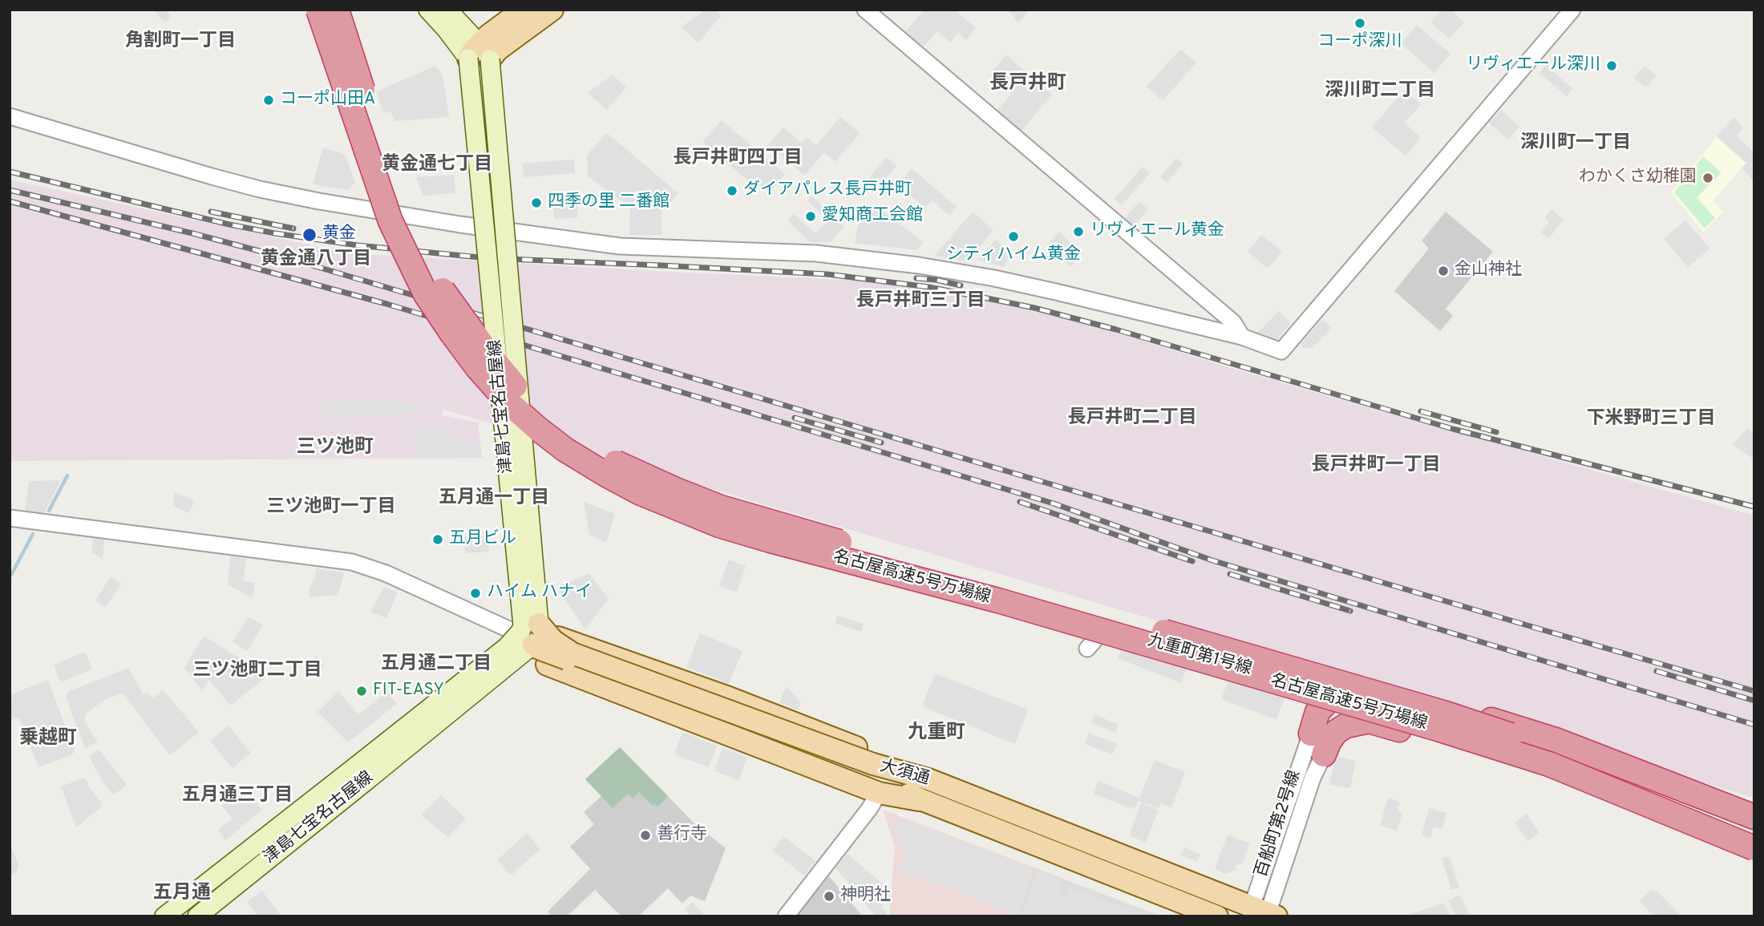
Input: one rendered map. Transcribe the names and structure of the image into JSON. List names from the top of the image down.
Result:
{
  "streets": {
    "highway": ["名古屋高速5号万場線"],
    "main road": ["津島七宝名古屋線", "大須通"],
    "street": ["九重町第1号線", "百船町第2号線"]
  },
  "crossings": [
    ["津島七宝名古屋線", "大須通"],
    ["大須通", "百船町第2号線"]
  ],
  "districts": [
    "角割町一丁目",
    "長戸井町",
    "深川町二丁目",
    "深川町一丁目",
    "長戸井町四丁目",
    "黄金通七丁目",
    "黄金通八丁目",
    "長戸井町三丁目",
    "長戸井町二丁目",
    "下米野町三丁目",
    "三ツ池町",
    "長戸井町一丁目",
    "五月通一丁目",
    "三ツ池町一丁目",
    "五月通二丁目",
    "三ツ池町二丁目",
    "九重町",
    "乗越町",
    "五月通三丁目",
    "五月通"
  ],
  "places": [
    "コーポ深川",
    "リヴィエール深川",
    "コーポ山田A",
    "わかくさ幼稚園",
    "ダイアパレス長戸井町",
    "四季の里 二番館",
    "愛知商工会館",
    "リヴィエール黄金",
    "黄金",
    "シティハイム黄金",
    "金山神社",
    "五月ビル",
    "ハイム ハナイ",
    "FIT-EASY",
    "善行寺",
    "神明社"
  ]
}
